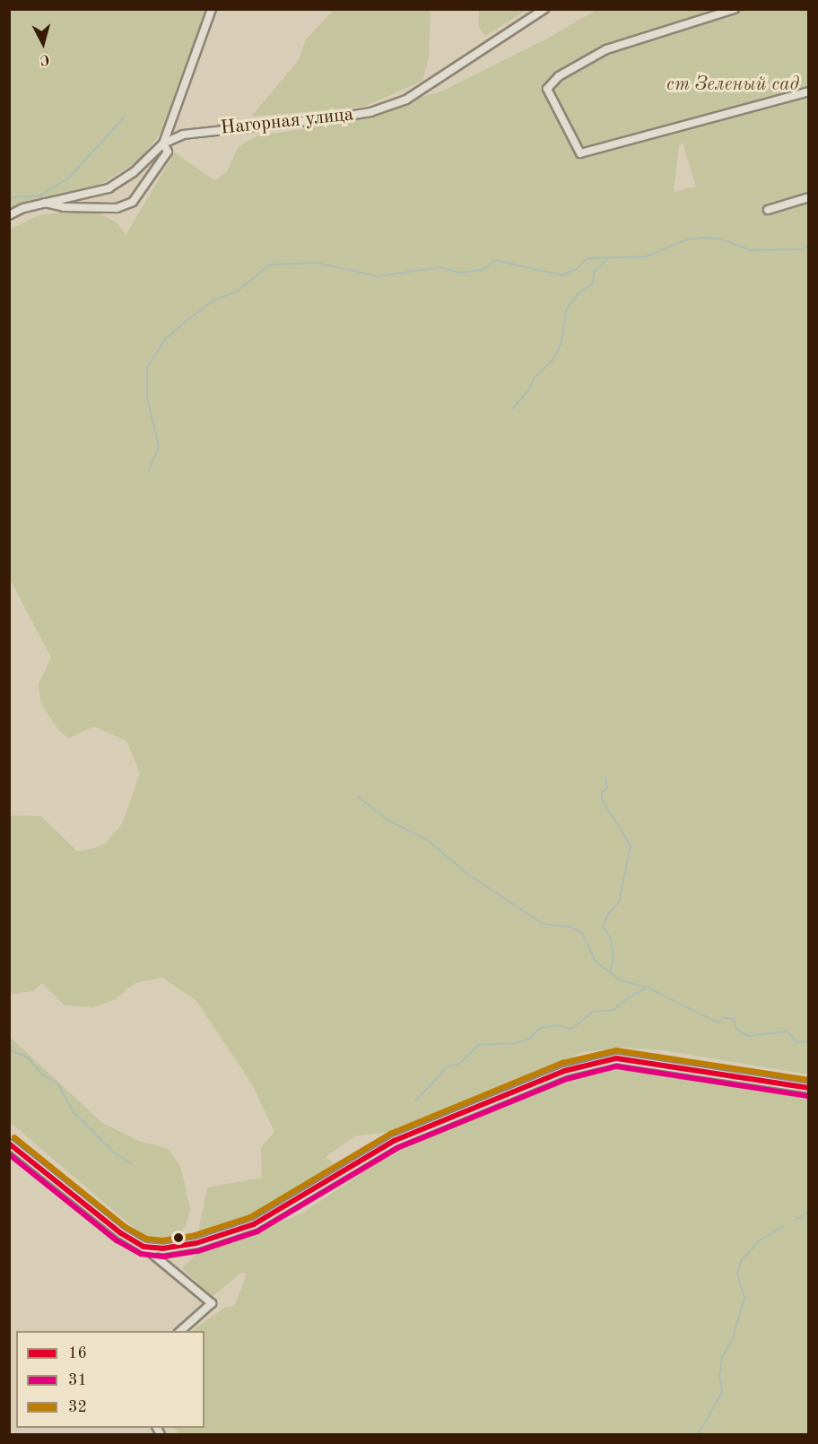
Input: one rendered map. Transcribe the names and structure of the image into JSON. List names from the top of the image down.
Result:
{
  "streets": {
    "street": ["Нагорная улица"]
  },
  "parks": ["ст Зеленый сад"],
  "lines": ["transit line 32", "transit line 16", "transit line 31"],
  "legend": ["16", "31", "32"],
  "north": "bottom"
}
